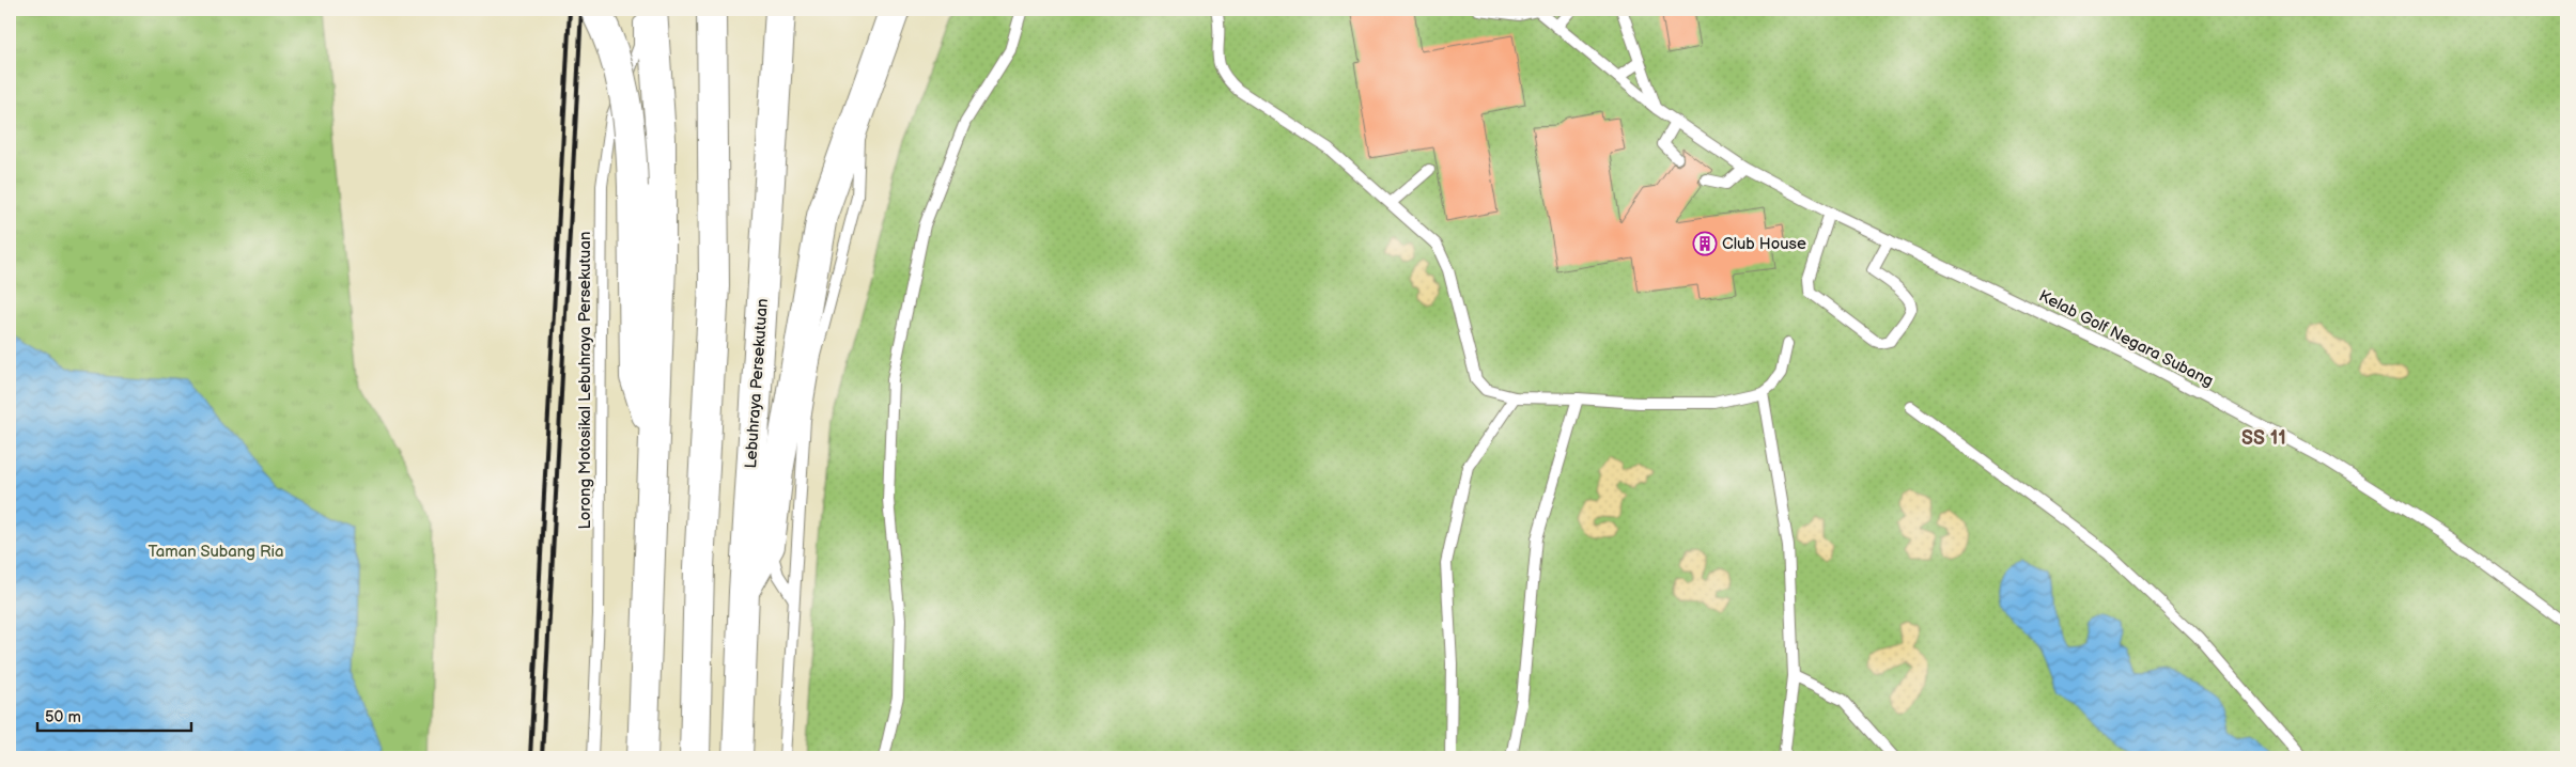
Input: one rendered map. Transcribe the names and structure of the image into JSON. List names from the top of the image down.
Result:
{
  "streets": {
    "highway": ["Lebuhraya Persekutuan"],
    "lane": ["Kelab Golf Negara Subang", "Lorong Motosikal Lebuhraya Persekutuan"]
  },
  "districts": ["SS 11"],
  "parks": ["Taman Subang Ria"],
  "places": {
    "building": ["Club House"]
  },
  "scale_bar": "50 m"
}
